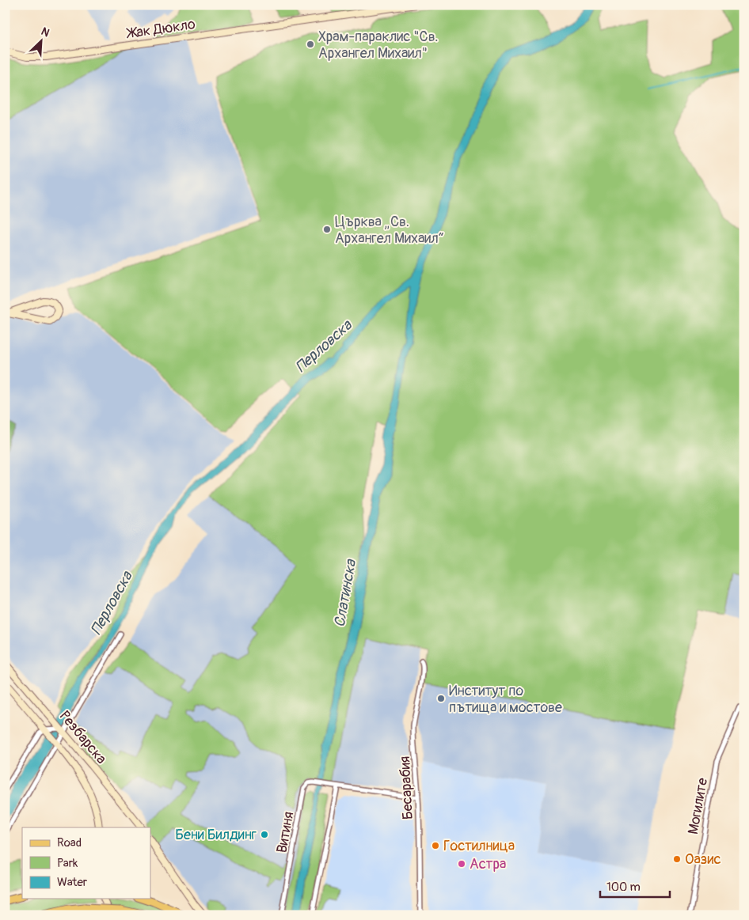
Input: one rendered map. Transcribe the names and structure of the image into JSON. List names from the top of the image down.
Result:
{
  "streets": {
    "street": [
      "Жак Дюкло",
      "Резбарска",
      "Бесарабия",
      "Могилите",
      "Витиня"
    ]
  },
  "crossings": [
    ["Бесарабия", "Витиня"]
  ],
  "water": ["Перловска", "Слатинска"],
  "places": [
    "Храм-параклис \"Св. Архангел Михаил\"",
    "Църква „Св. Архангел Михаил“",
    "Институт по пътища и мостове",
    "Бени Билдинг",
    "Гостилница",
    "Оазис",
    "Астра"
  ],
  "legend": ["Road", "Park", "Water"],
  "scale_bar": "100 m",
  "north": "top right"
}
